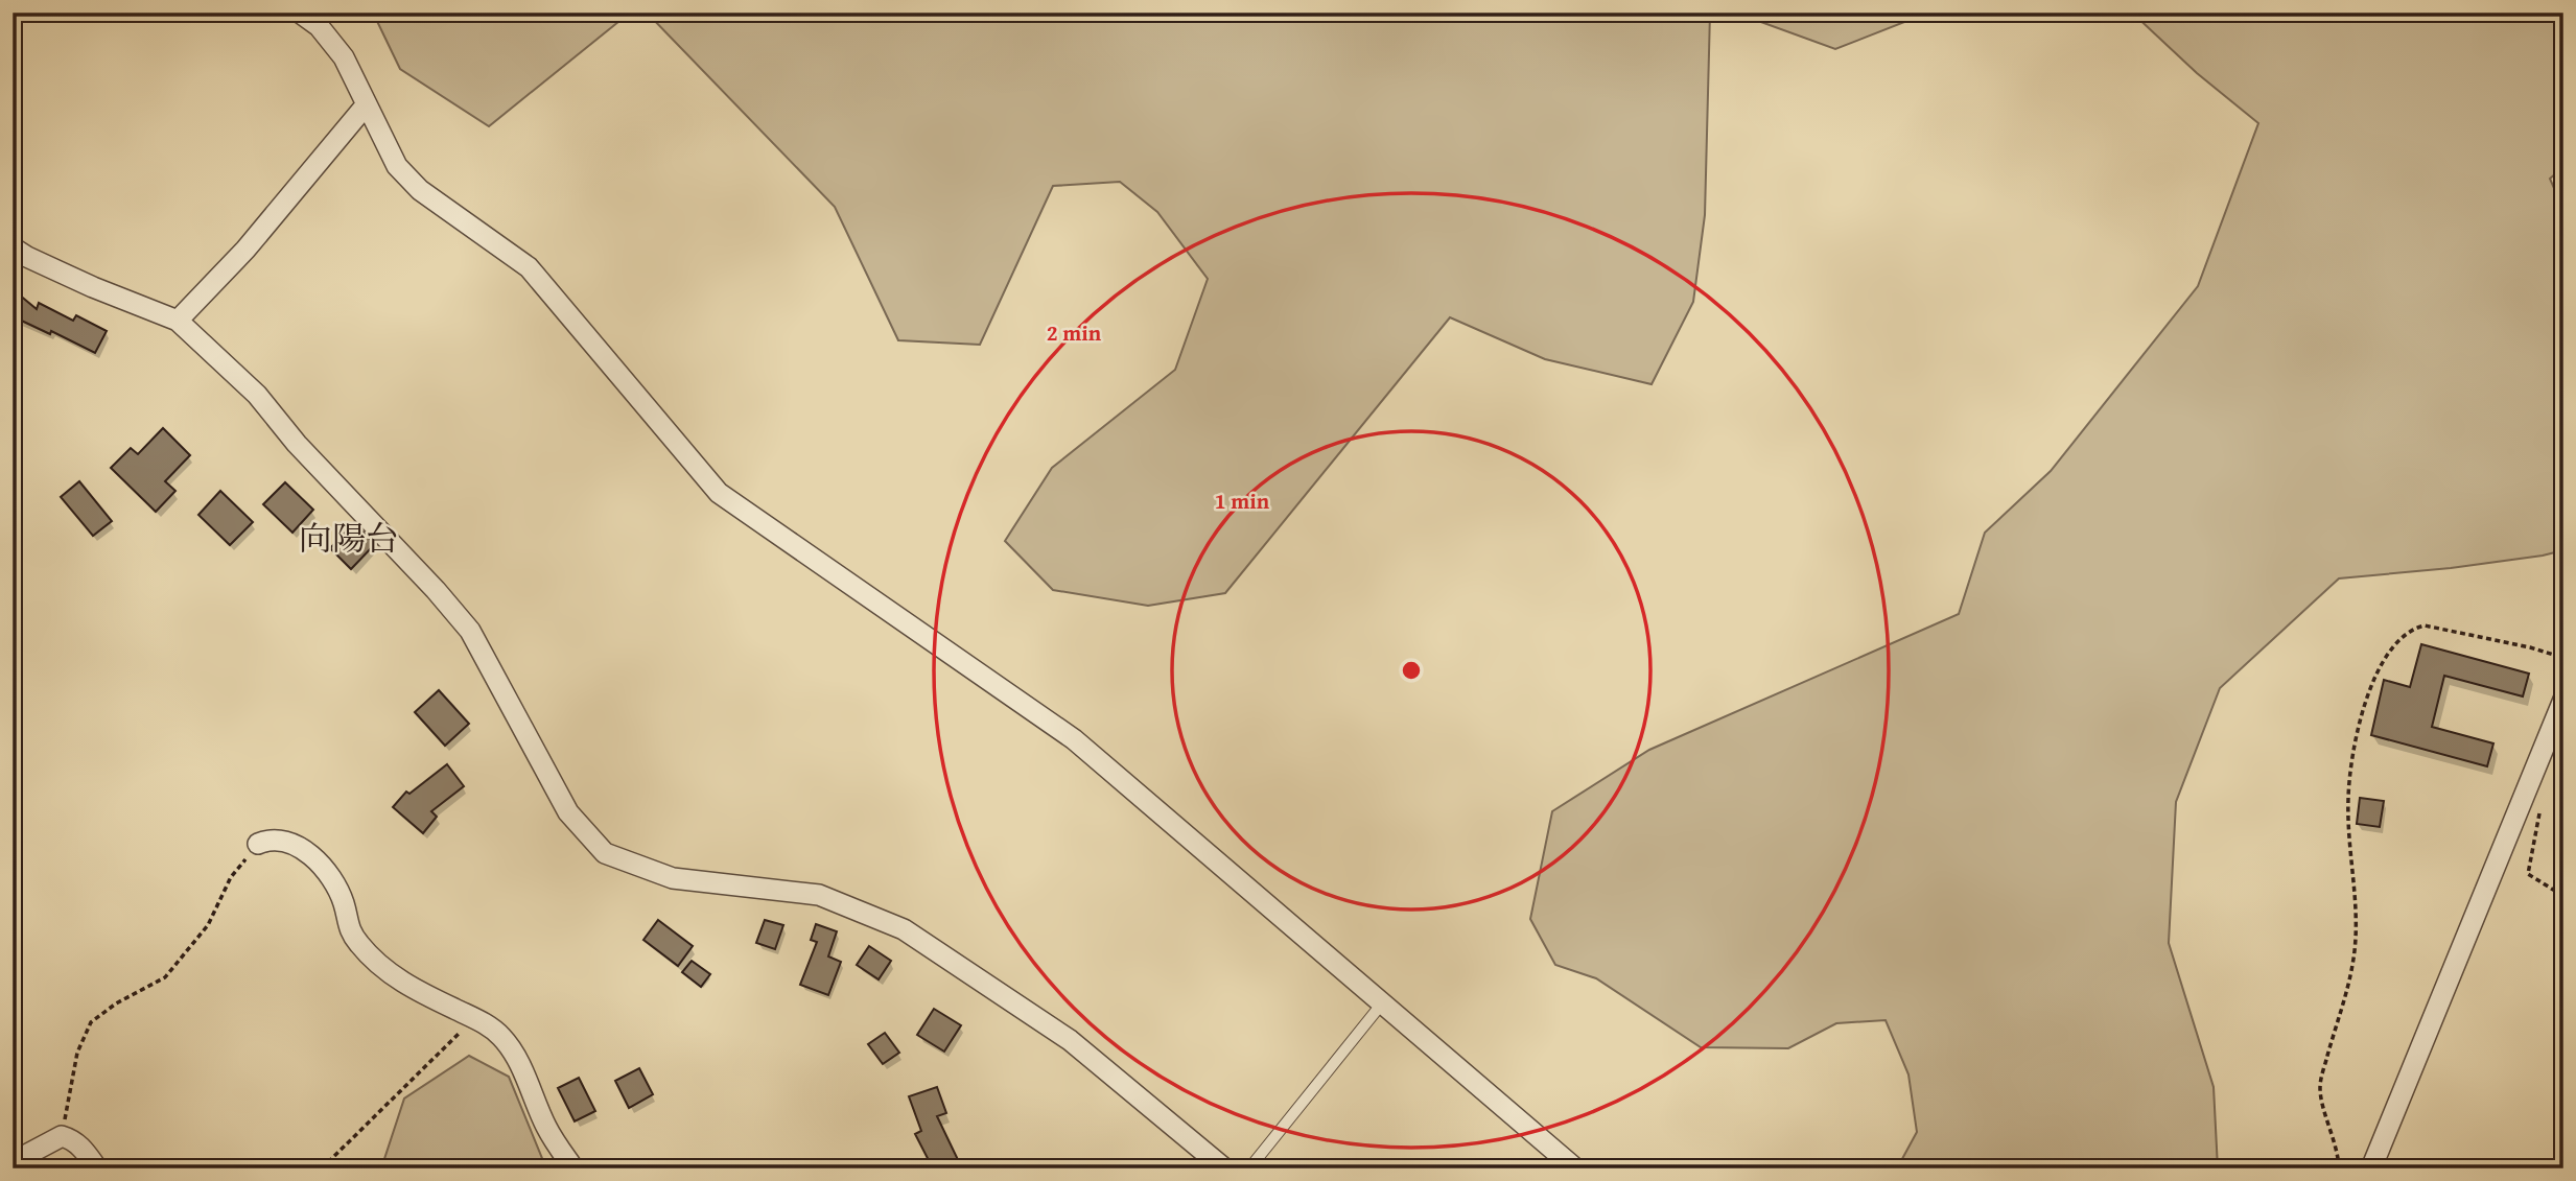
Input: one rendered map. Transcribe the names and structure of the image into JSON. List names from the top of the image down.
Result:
{
  "districts": ["向陽台"],
  "rings": ["2 min", "1 min"]
}
